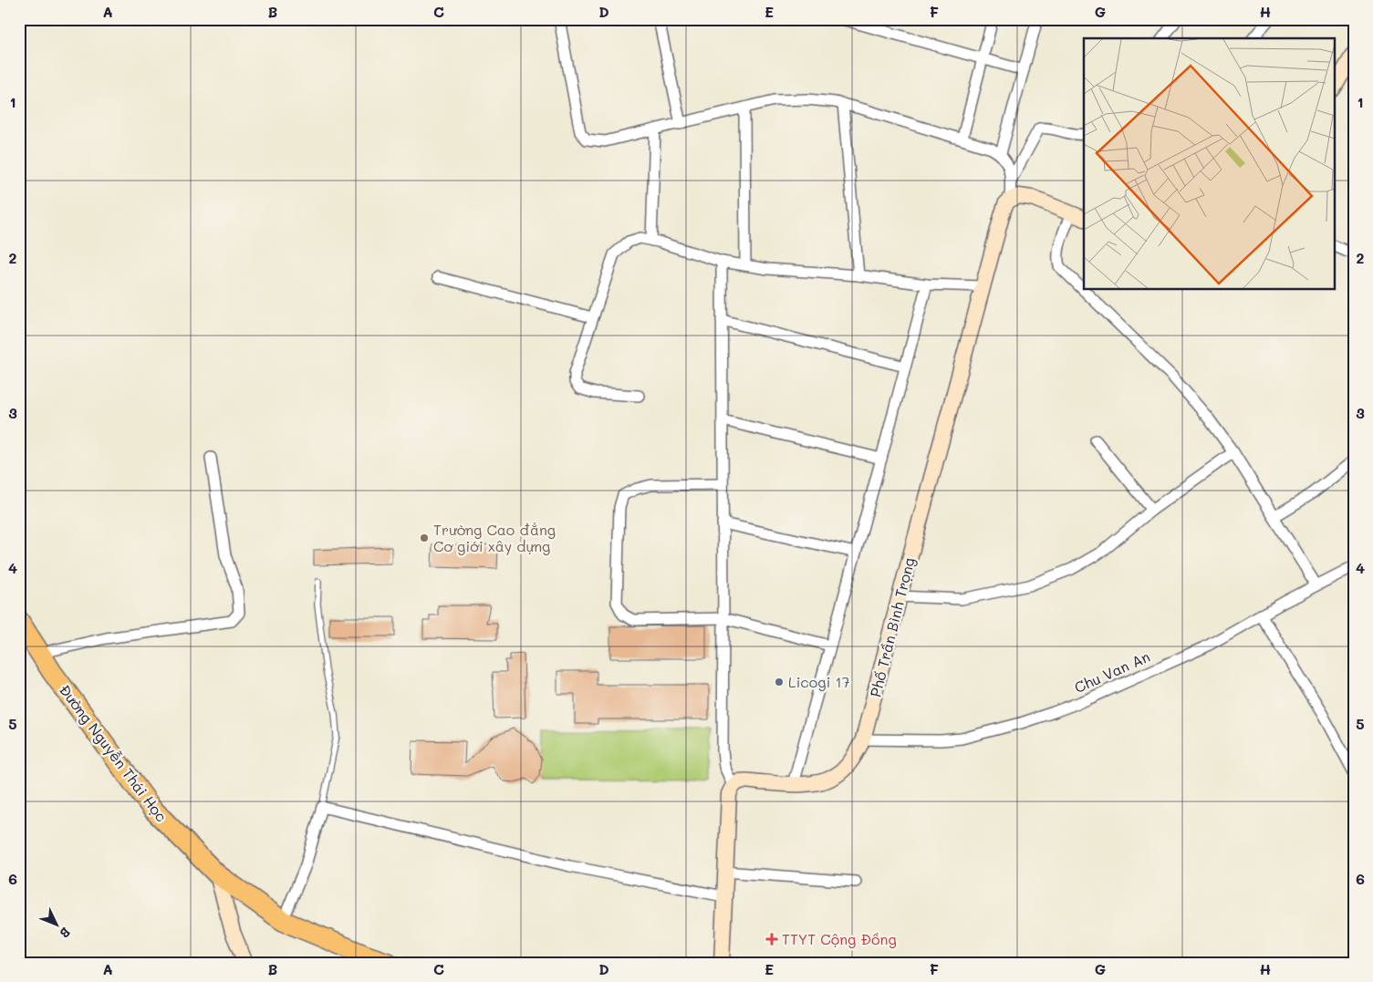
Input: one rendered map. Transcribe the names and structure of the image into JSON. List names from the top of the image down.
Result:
{
  "streets": {
    "highway": ["Đường Nguyễn Thái Học"],
    "street": ["Phố Trần Bình Trọng", "Chu Van An"]
  },
  "crossings": [
    ["Phố Trần Bình Trọng", "Chu Van An"]
  ],
  "places": {
    "other": ["Trường Cao đẳng Cơ giới xây dựng", "Licogi 17"],
    "health": ["TTYT Cộng Đồng"]
  },
  "north": "bottom right",
  "grid": {
    "columns": [
      "A",
      "B",
      "C",
      "D",
      "E",
      "F",
      "G",
      "H"
    ],
    "rows": [
      "1",
      "2",
      "3",
      "4",
      "5",
      "6"
    ]
  }
}
